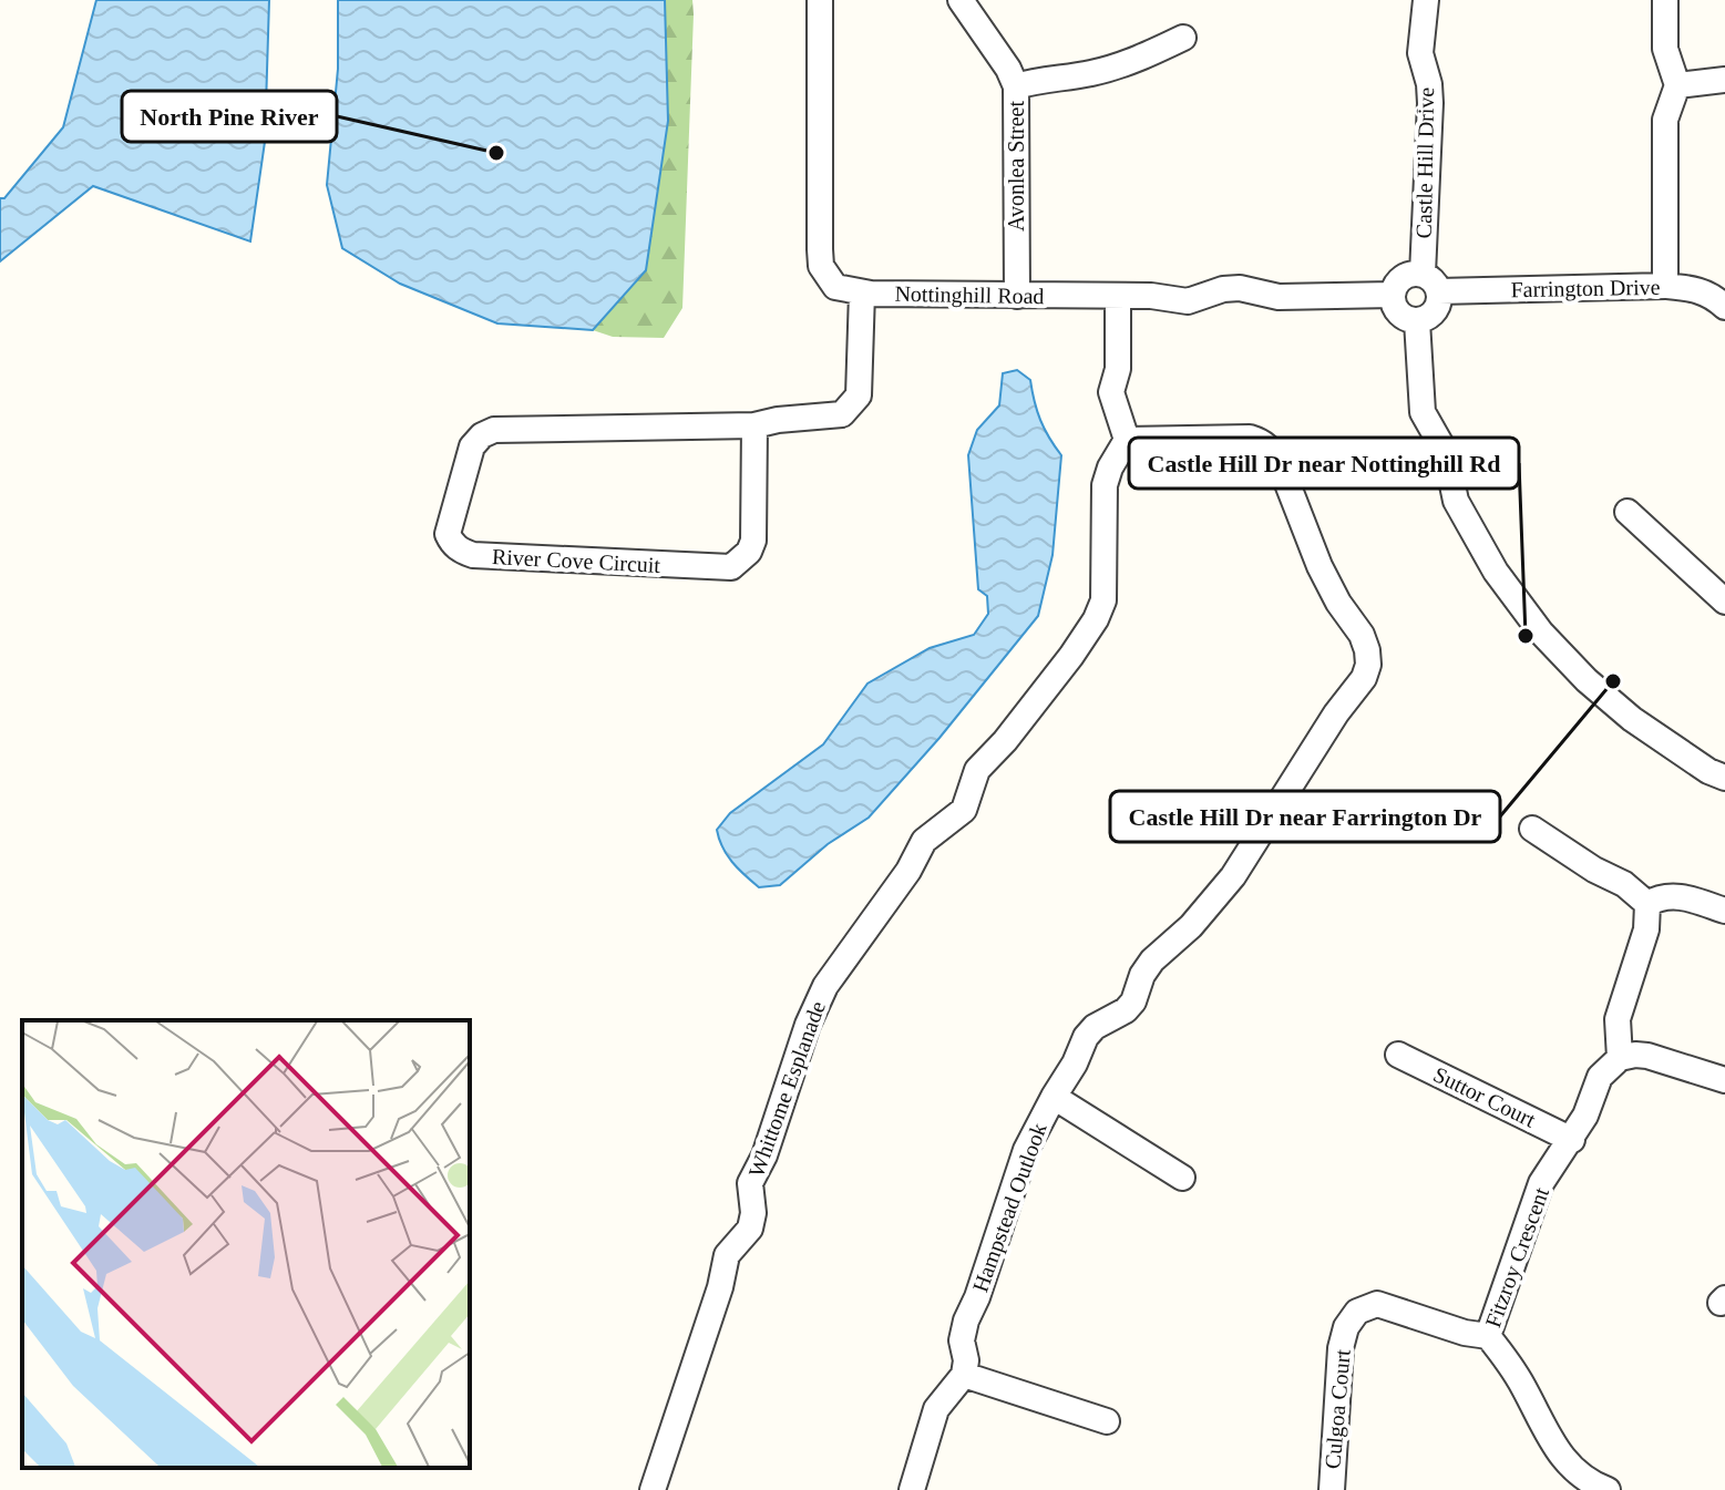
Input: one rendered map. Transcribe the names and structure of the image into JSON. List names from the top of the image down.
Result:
{
  "streets": {
    "street": [
      "Castle Hill Drive",
      "Avonlea Street",
      "Farrington Drive",
      "Nottinghill Road",
      "River Cove Circuit",
      "Whittome Esplanade",
      "Suttor Court",
      "Hampstead Outlook",
      "Fitzroy Crescent",
      "Culgoa Court"
    ]
  },
  "crossings": [
    ["Castle Hill Drive", "Farrington Drive"],
    ["Castle Hill Drive", "Nottinghill Road"],
    ["Avonlea Street", "Nottinghill Road"],
    ["Farrington Drive", "Nottinghill Road"],
    ["Nottinghill Road", "River Cove Circuit"],
    ["Whittome Esplanade", "Hampstead Outlook"],
    ["Suttor Court", "Fitzroy Crescent"],
    ["Fitzroy Crescent", "Culgoa Court"]
  ],
  "places": ["North Pine River", "Castle Hill Dr near Nottinghill Rd", "Castle Hill Dr near Farrington Dr"]
}
